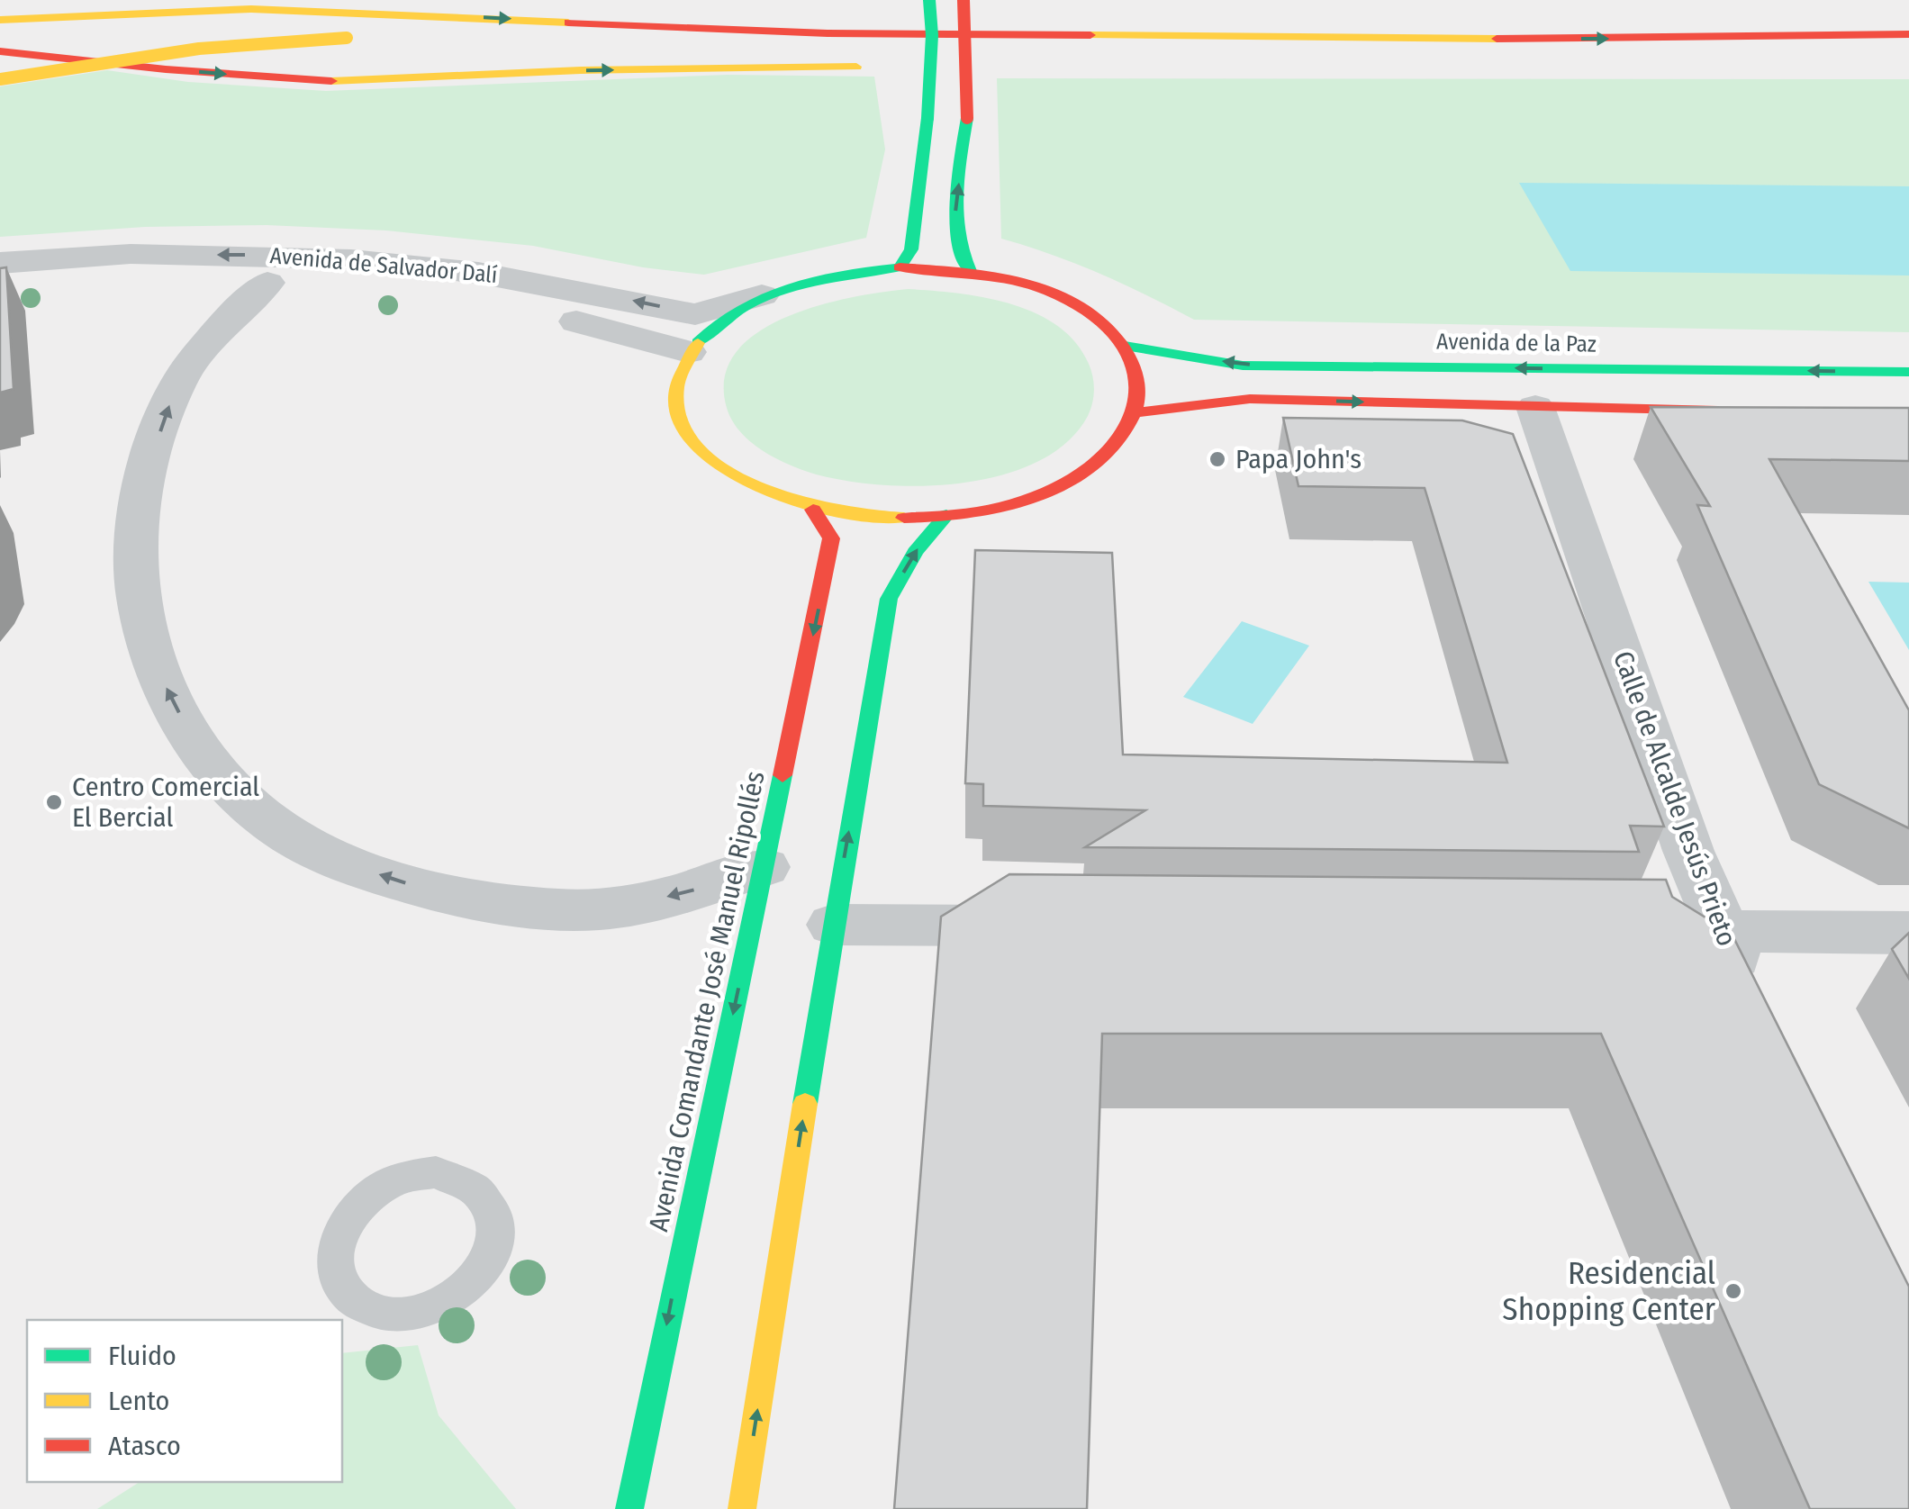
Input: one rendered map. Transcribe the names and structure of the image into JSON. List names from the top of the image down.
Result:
{
  "streets": {
    "main road": ["Avenida de la Paz", "Avenida Comandante José Manuel Ripollés"],
    "street": ["Avenida de Salvador Dalí", "Calle de Alcalde Jesús Prieto"]
  },
  "places": ["Papa John's", "Centro Comercial El Bercial", "Residencial Shopping Center"],
  "legend": ["Fluido", "Lento", "Atasco"]
}
